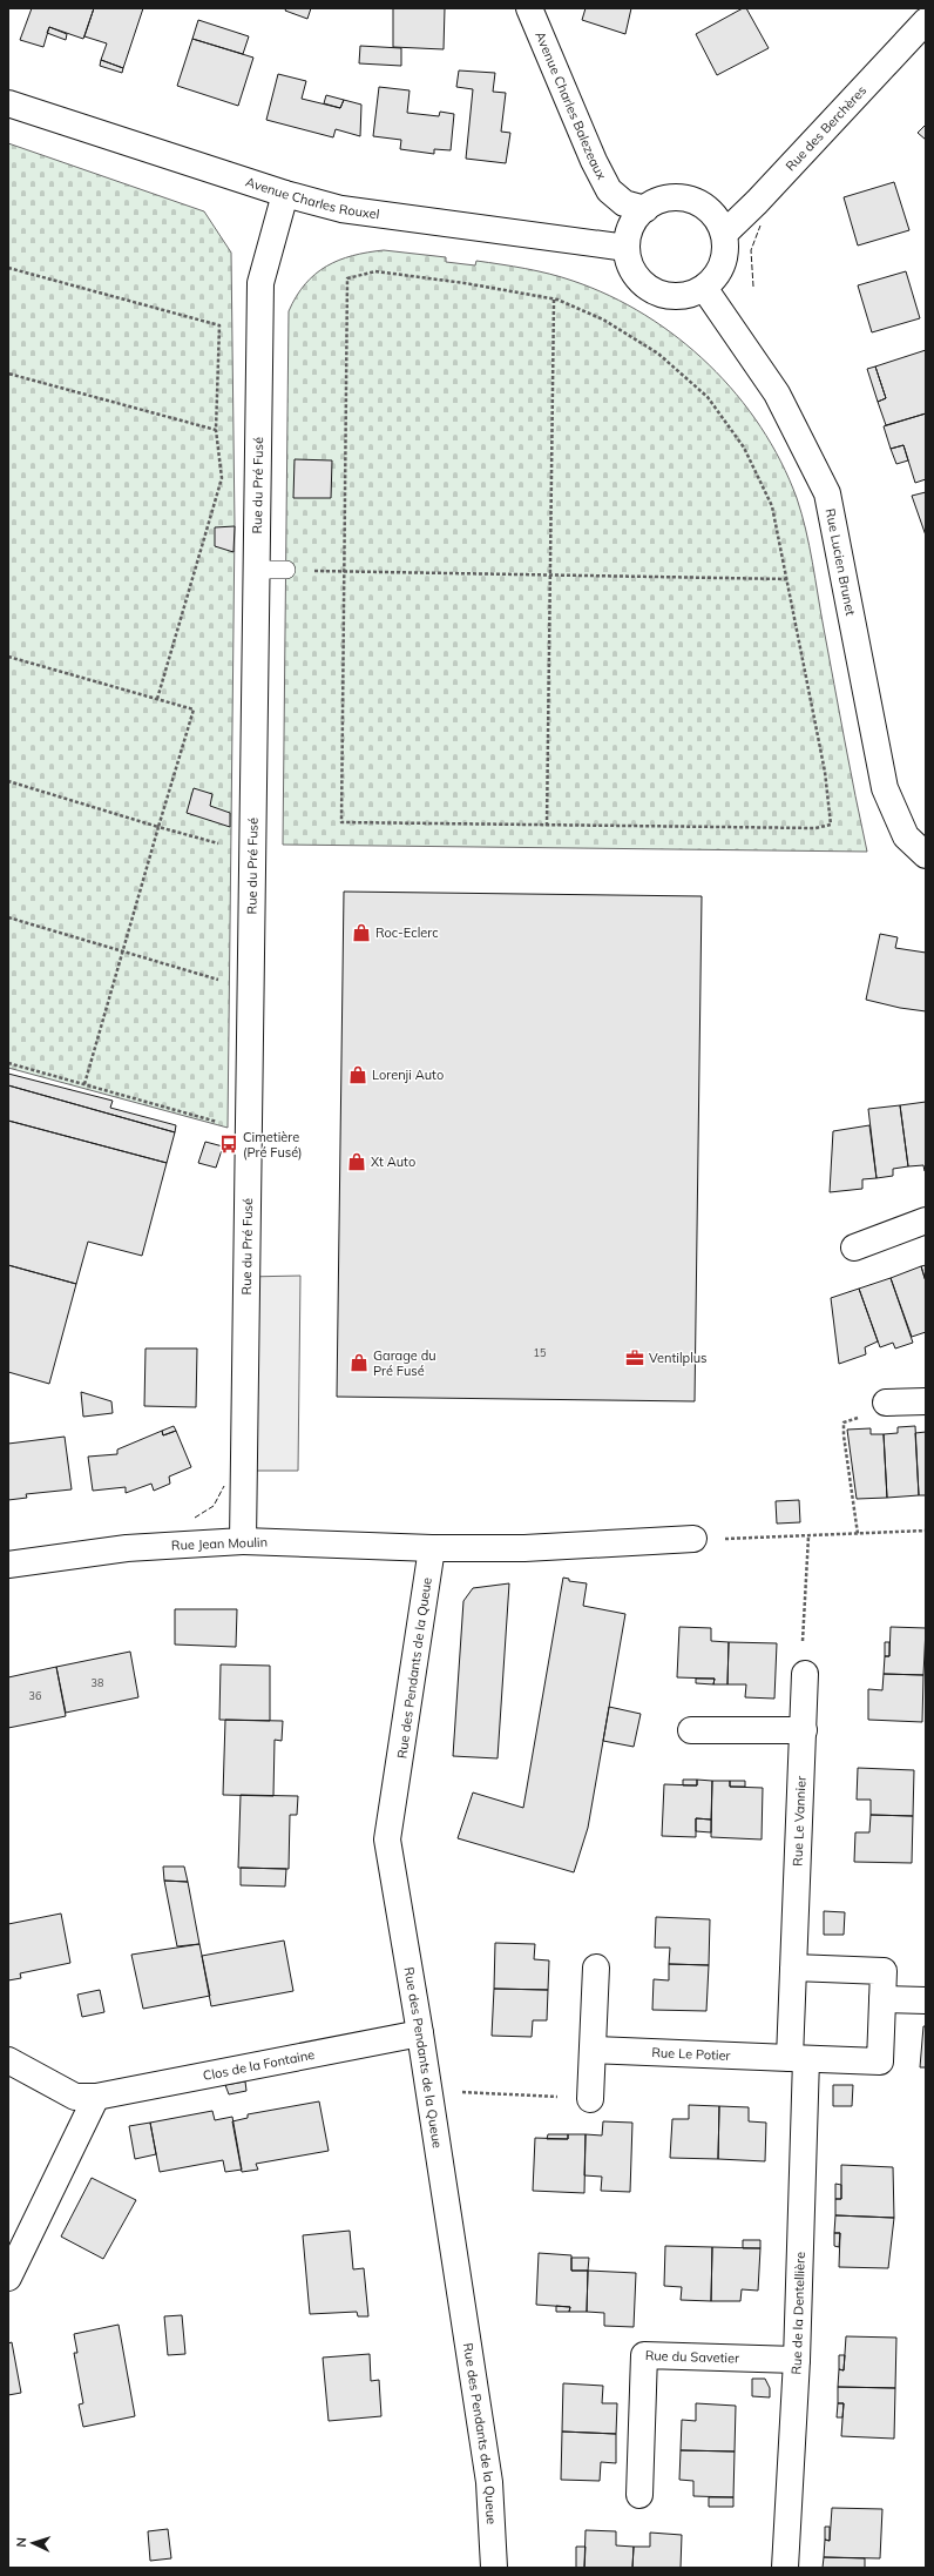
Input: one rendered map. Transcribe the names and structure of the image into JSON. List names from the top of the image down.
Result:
{
  "streets": {
    "street": [
      "Avenue Charles Balezeaux",
      "Rue des Berchères",
      "Avenue Charles Rouxel",
      "Rue du Pré Fusé",
      "Rue Lucien Brunet",
      "Rue Jean Moulin",
      "Rue des Pendants de la Queue",
      "Rue Le Vannier",
      "Rue Le Potier",
      "Clos de la Fontaine",
      "Rue de la Dentellière",
      "Rue du Savetier"
    ]
  },
  "crossings": [
    ["Avenue Charles Balezeaux", "Rue des Berchères"],
    ["Avenue Charles Balezeaux", "Avenue Charles Rouxel"],
    ["Avenue Charles Balezeaux", "Rue Lucien Brunet"],
    ["Rue des Berchères", "Avenue Charles Rouxel"],
    ["Rue des Berchères", "Rue Lucien Brunet"],
    ["Avenue Charles Rouxel", "Rue du Pré Fusé"],
    ["Avenue Charles Rouxel", "Rue Lucien Brunet"],
    ["Rue du Pré Fusé", "Rue Jean Moulin"],
    ["Rue Jean Moulin", "Rue des Pendants de la Queue"],
    ["Rue des Pendants de la Queue", "Clos de la Fontaine"],
    ["Rue Le Vannier", "Rue Le Potier"],
    ["Rue Le Vannier", "Rue de la Dentellière"],
    ["Rue Le Potier", "Rue de la Dentellière"],
    ["Rue de la Dentellière", "Rue du Savetier"]
  ],
  "places": {
    "shop": [
      "Roc-Eclerc",
      "Lorenji Auto",
      "Xt Auto",
      "Garage du Pré Fusé"
    ],
    "bus stop": ["Cimetière (Pré Fusé)"],
    "office": ["Ventilplus"]
  },
  "house_numbers": ["15", "38", "36"],
  "north": "left"
}
